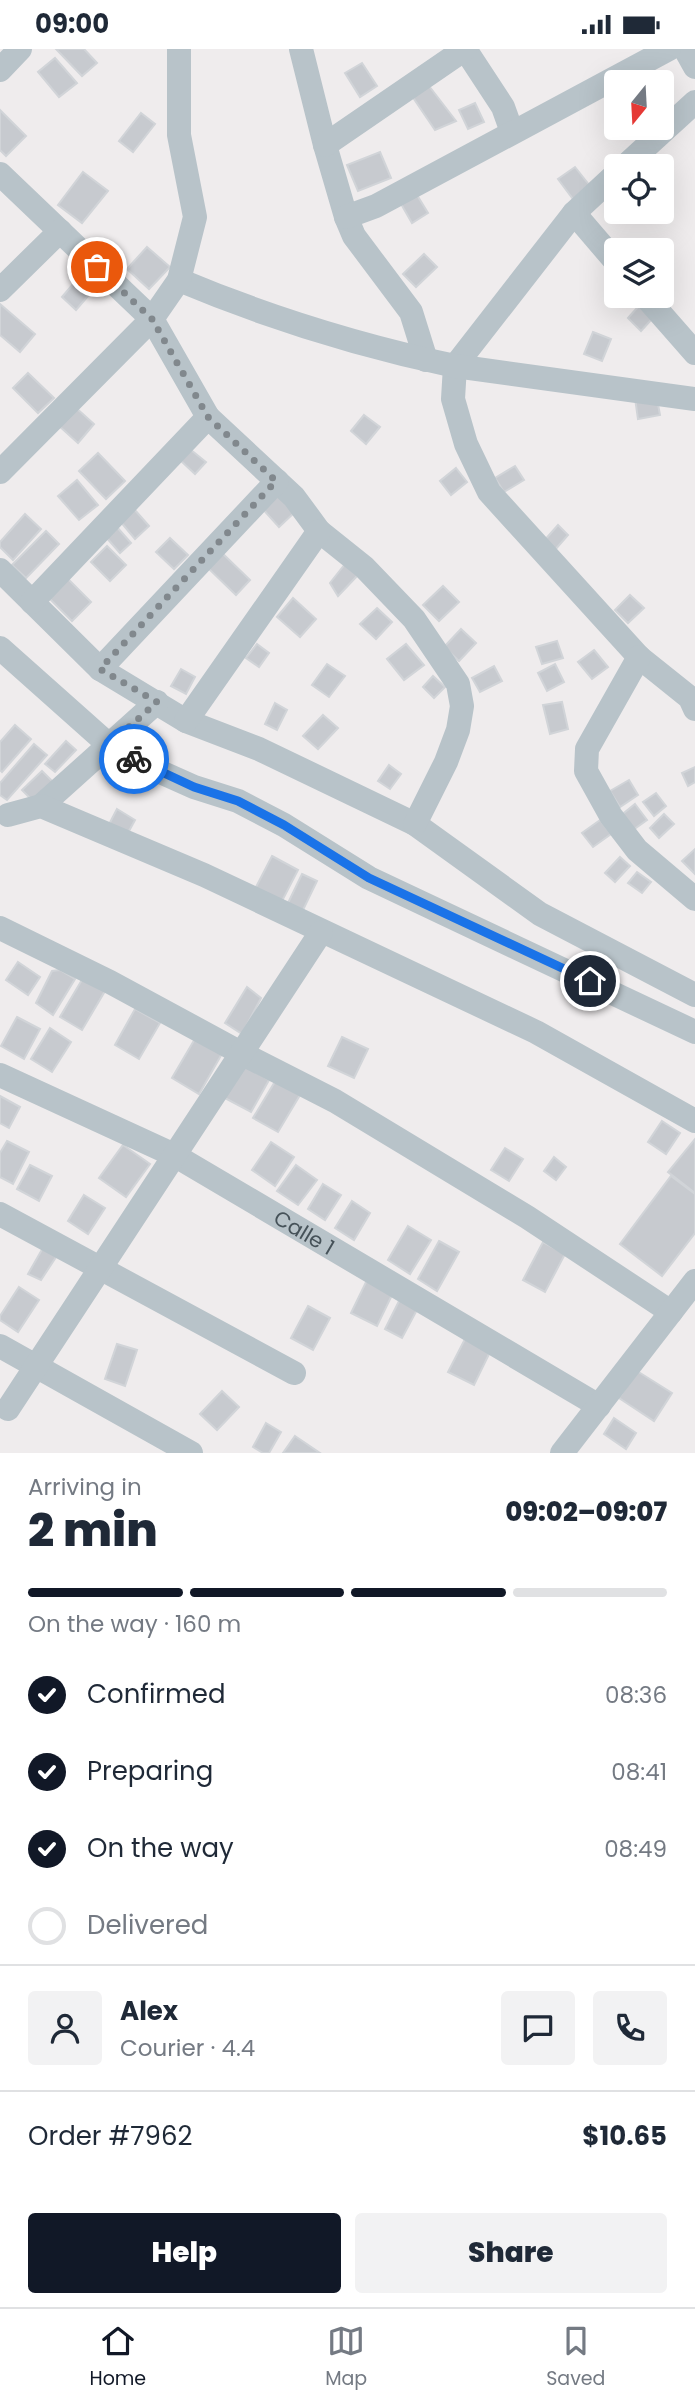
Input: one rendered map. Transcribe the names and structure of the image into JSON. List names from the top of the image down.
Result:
{
  "streets": {
    "street": ["Calle 1"]
  },
  "north": "bottom",
  "page": {
    "status": "09:00",
    "heading": ["2 min", "Arriving in", "09:02–09:07"],
    "panel": [
      "Alex",
      "Courier · 4.4",
      "Order #7962",
      "$10.65"
    ],
    "bar": "On the way · 160 m",
    "list": [
      ["Confirmed", "08:36"],
      ["Preparing", "08:41"],
      ["On the way", "08:49"],
      "Delivered"
    ],
    "buttons": ["Help", "Share"],
    "tabs": ["Home", "Map", "Saved"]
  }
}
